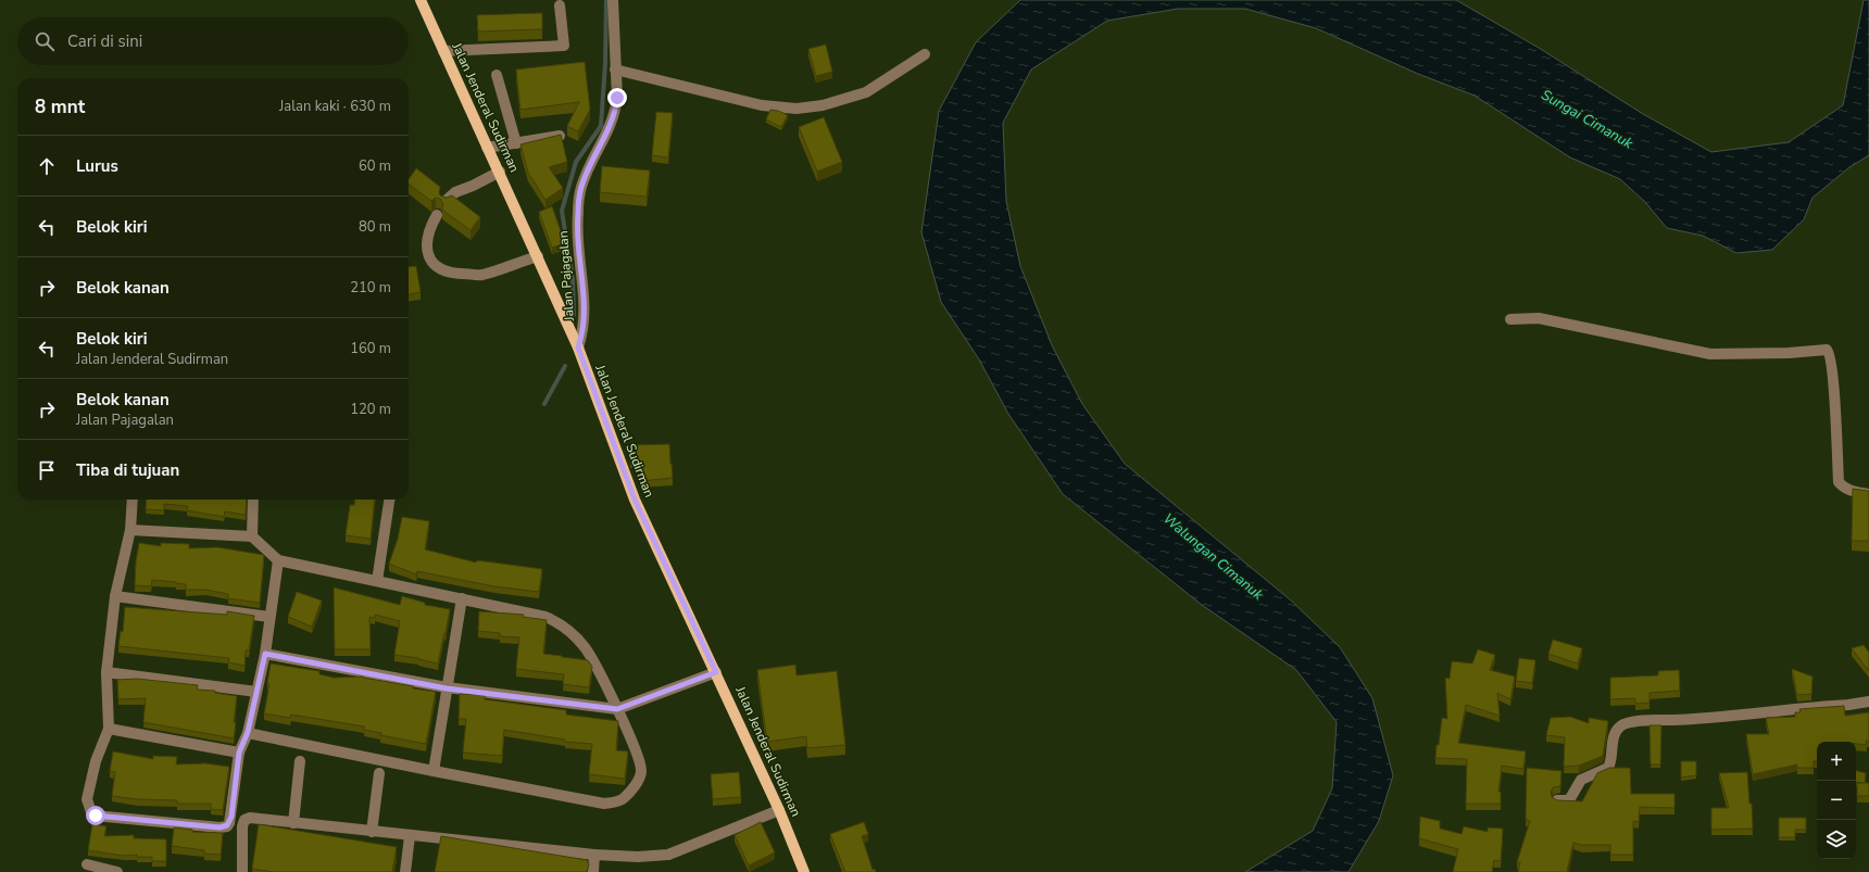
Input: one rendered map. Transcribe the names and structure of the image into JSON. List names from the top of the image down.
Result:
{
  "streets": {
    "main road": ["Jalan Jenderal Sudirman"],
    "street": ["Jalan Pajagalan"]
  },
  "crossings": [
    ["Jalan Jenderal Sudirman", "Jalan Pajagalan"]
  ],
  "water": ["Sungai Cimanuk", "Walungan Cimanuk"],
  "page": {
    "search": "Cari di sini",
    "heading": ["8 mnt", "Jalan kaki · 630 m"],
    "list": [
      ["Lurus", "60 m"],
      ["Belok kiri", "80 m"],
      ["Belok kanan", "210 m"],
      ["Belok kiri", "Jalan Jenderal Sudirman", "160 m"],
      ["Belok kanan", "Jalan Pajagalan", "120 m"],
      "Tiba di tujuan"
    ],
    "map_buttons": ["+", "−"]
  }
}
